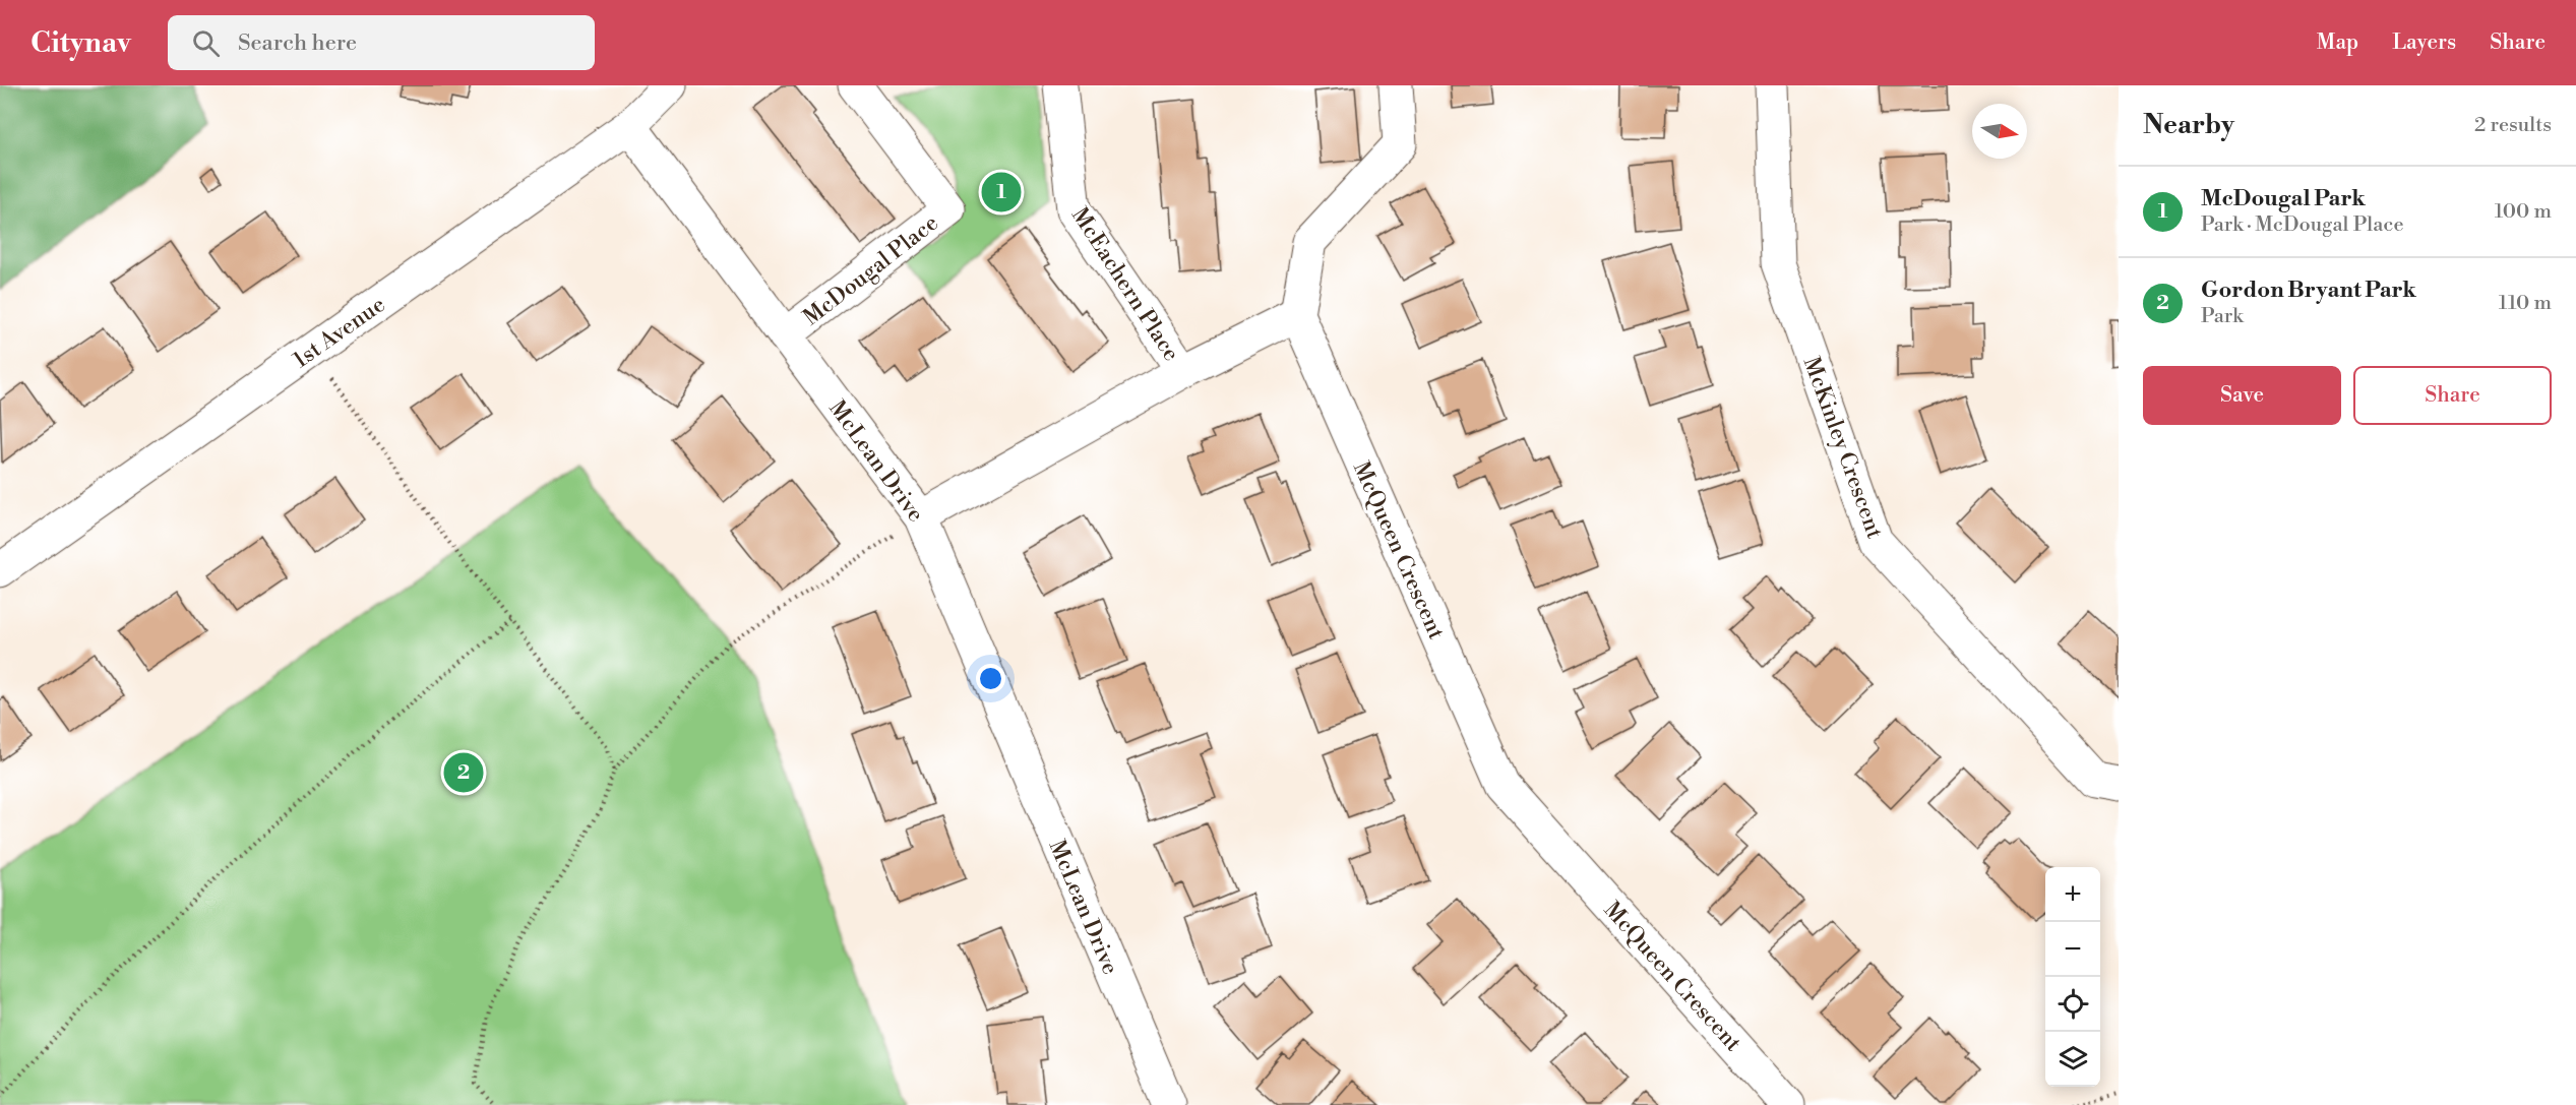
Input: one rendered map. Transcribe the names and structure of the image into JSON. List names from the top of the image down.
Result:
{
  "streets": {
    "street": [
      "McDougal Place",
      "McEachern Place",
      "1st Avenue",
      "McKinley Crescent",
      "McLean Drive",
      "McQueen Crescent"
    ]
  },
  "crossings": [
    ["McDougal Place", "McLean Drive"],
    ["1st Avenue", "McLean Drive"]
  ],
  "north": "right",
  "page": {
    "header": "Citynav",
    "search": "Search here",
    "nav": ["Map", "Layers", "Share"],
    "heading": ["Nearby", "2 results"],
    "list": [
      {
        "mark": "1",
        "name": "McDougal Park",
        "note": "Park · McDougal Place",
        "value": "100 m"
      },
      {
        "mark": "2",
        "name": "Gordon Bryant Park",
        "note": "Park",
        "value": "110 m"
      }
    ],
    "pins": ["1", "2"],
    "buttons": ["Save", "Share"],
    "map_buttons": ["+", "−"]
  }
}
